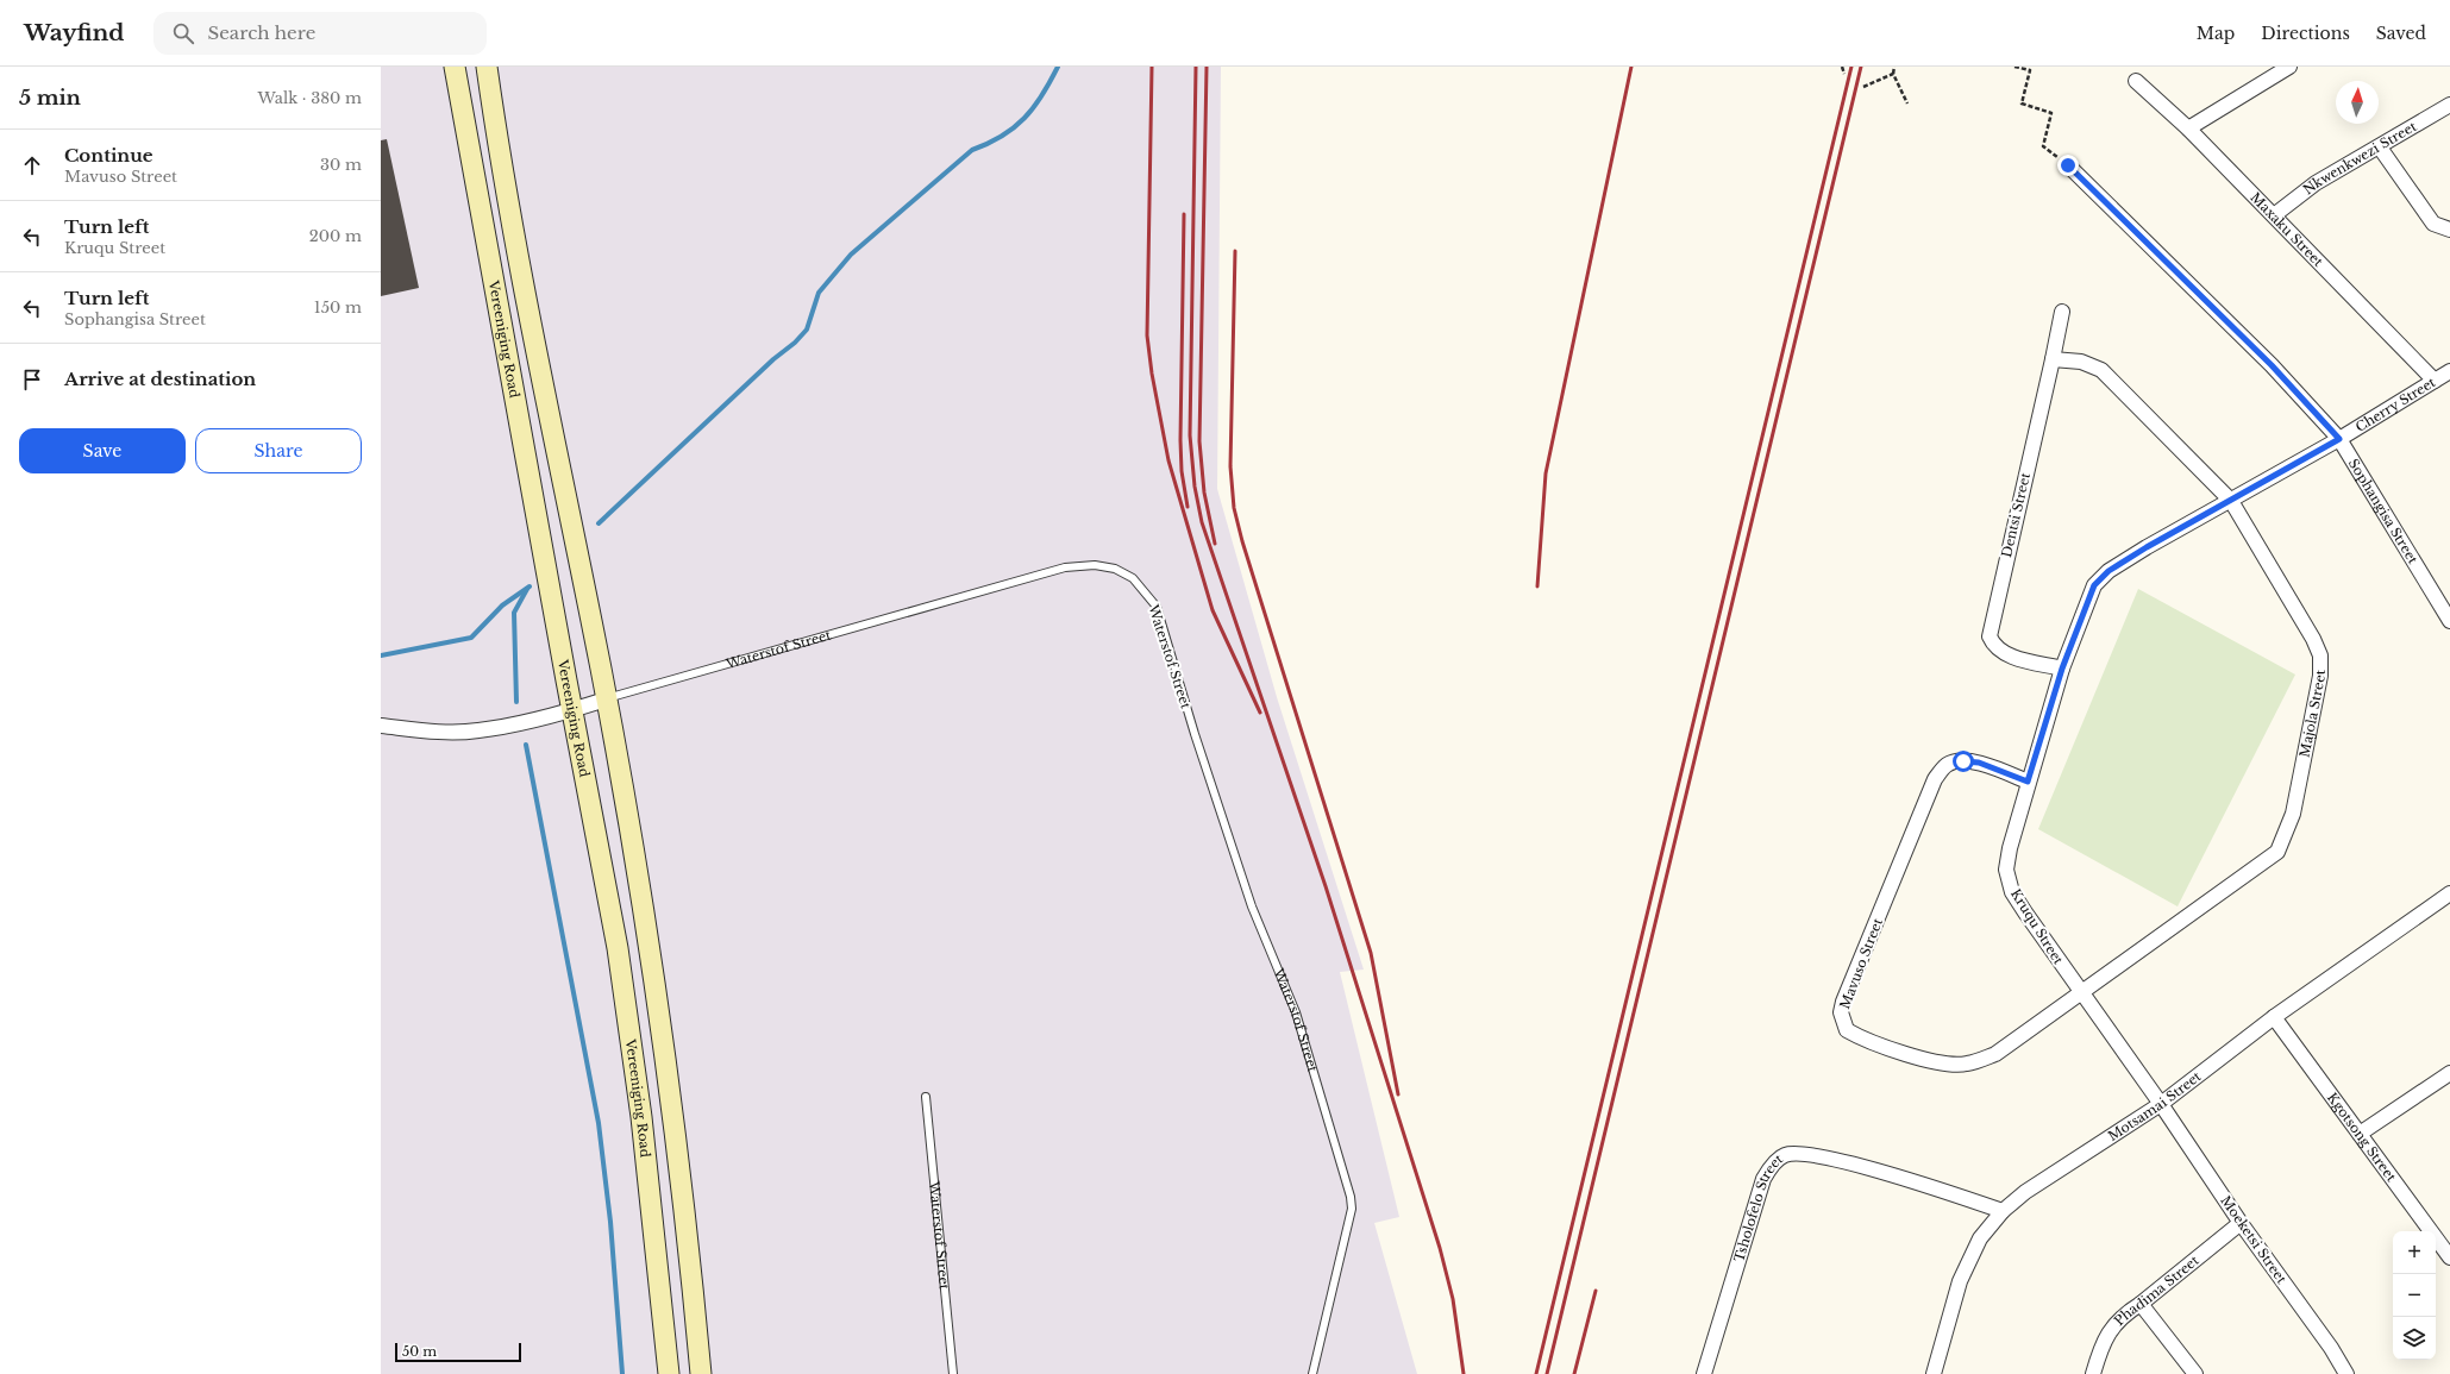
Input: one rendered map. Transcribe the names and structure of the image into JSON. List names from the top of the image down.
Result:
{
  "streets": {
    "main road": ["Vereeniging Road"],
    "street": [
      "Nkwenkwezi Street",
      "Maxaku Street",
      "Cherry Street",
      "Sophangisa Street",
      "Dentsi Street",
      "Waterstof Street",
      "Majola Street",
      "Kruqu Street",
      "Mavuso Street",
      "Motsamai Street",
      "Kgotsong Street",
      "Tsholofelo Street",
      "Moeketsi Street",
      "Phadima Street"
    ]
  },
  "crossings": [
    ["Nkwenkwezi Street", "Maxaku Street"],
    ["Maxaku Street", "Cherry Street"],
    ["Vereeniging Road", "Waterstof Street"],
    ["Cherry Street", "Sophangisa Street"],
    ["Cherry Street", "Kruqu Street"],
    ["Sophangisa Street", "Kruqu Street"],
    ["Dentsi Street", "Majola Street"],
    ["Dentsi Street", "Kruqu Street"],
    ["Majola Street", "Kruqu Street"],
    ["Majola Street", "Mavuso Street"],
    ["Kruqu Street", "Mavuso Street"],
    ["Kruqu Street", "Motsamai Street"],
    ["Kruqu Street", "Moeketsi Street"],
    ["Motsamai Street", "Kgotsong Street"],
    ["Motsamai Street", "Tsholofelo Street"],
    ["Motsamai Street", "Moeketsi Street"],
    ["Moeketsi Street", "Phadima Street"]
  ],
  "scale_bar": "50 m",
  "north": "top",
  "page": {
    "header": "Wayfind",
    "search": "Search here",
    "nav": ["Map", "Directions", "Saved"],
    "heading": ["5 min", "Walk · 380 m"],
    "list": [
      ["Continue", "Mavuso Street", "30 m"],
      ["Turn left", "Kruqu Street", "200 m"],
      ["Turn left", "Sophangisa Street", "150 m"],
      "Arrive at destination"
    ],
    "buttons": ["Save", "Share"],
    "map_buttons": ["+", "−"],
    "scale": "50 m"
  }
}
